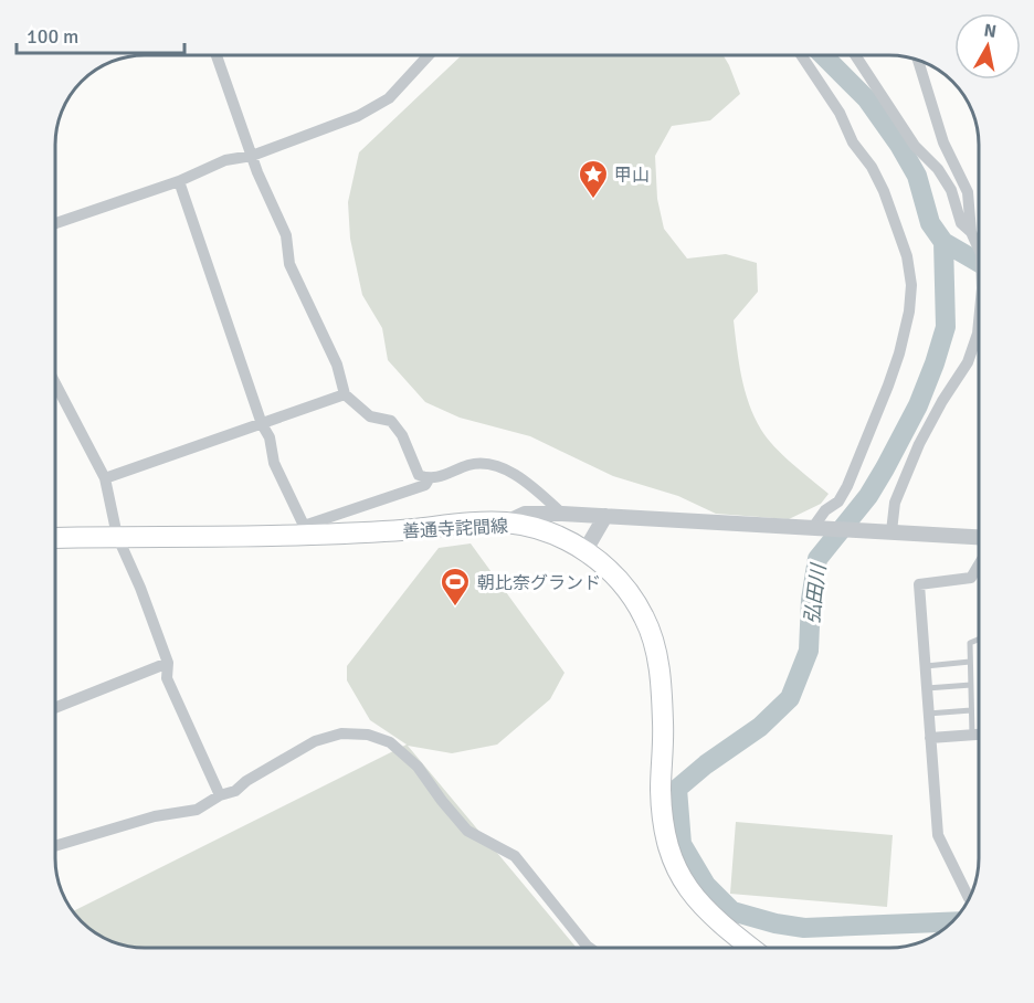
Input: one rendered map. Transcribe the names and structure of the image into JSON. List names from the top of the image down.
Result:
{
  "streets": {
    "main road": ["善通寺詫間線"]
  },
  "water": ["弘田川"],
  "places": {
    "place": ["甲山"],
    "sports": ["朝比奈グランド"]
  },
  "scale_bar": "100 m",
  "north": "top"
}
